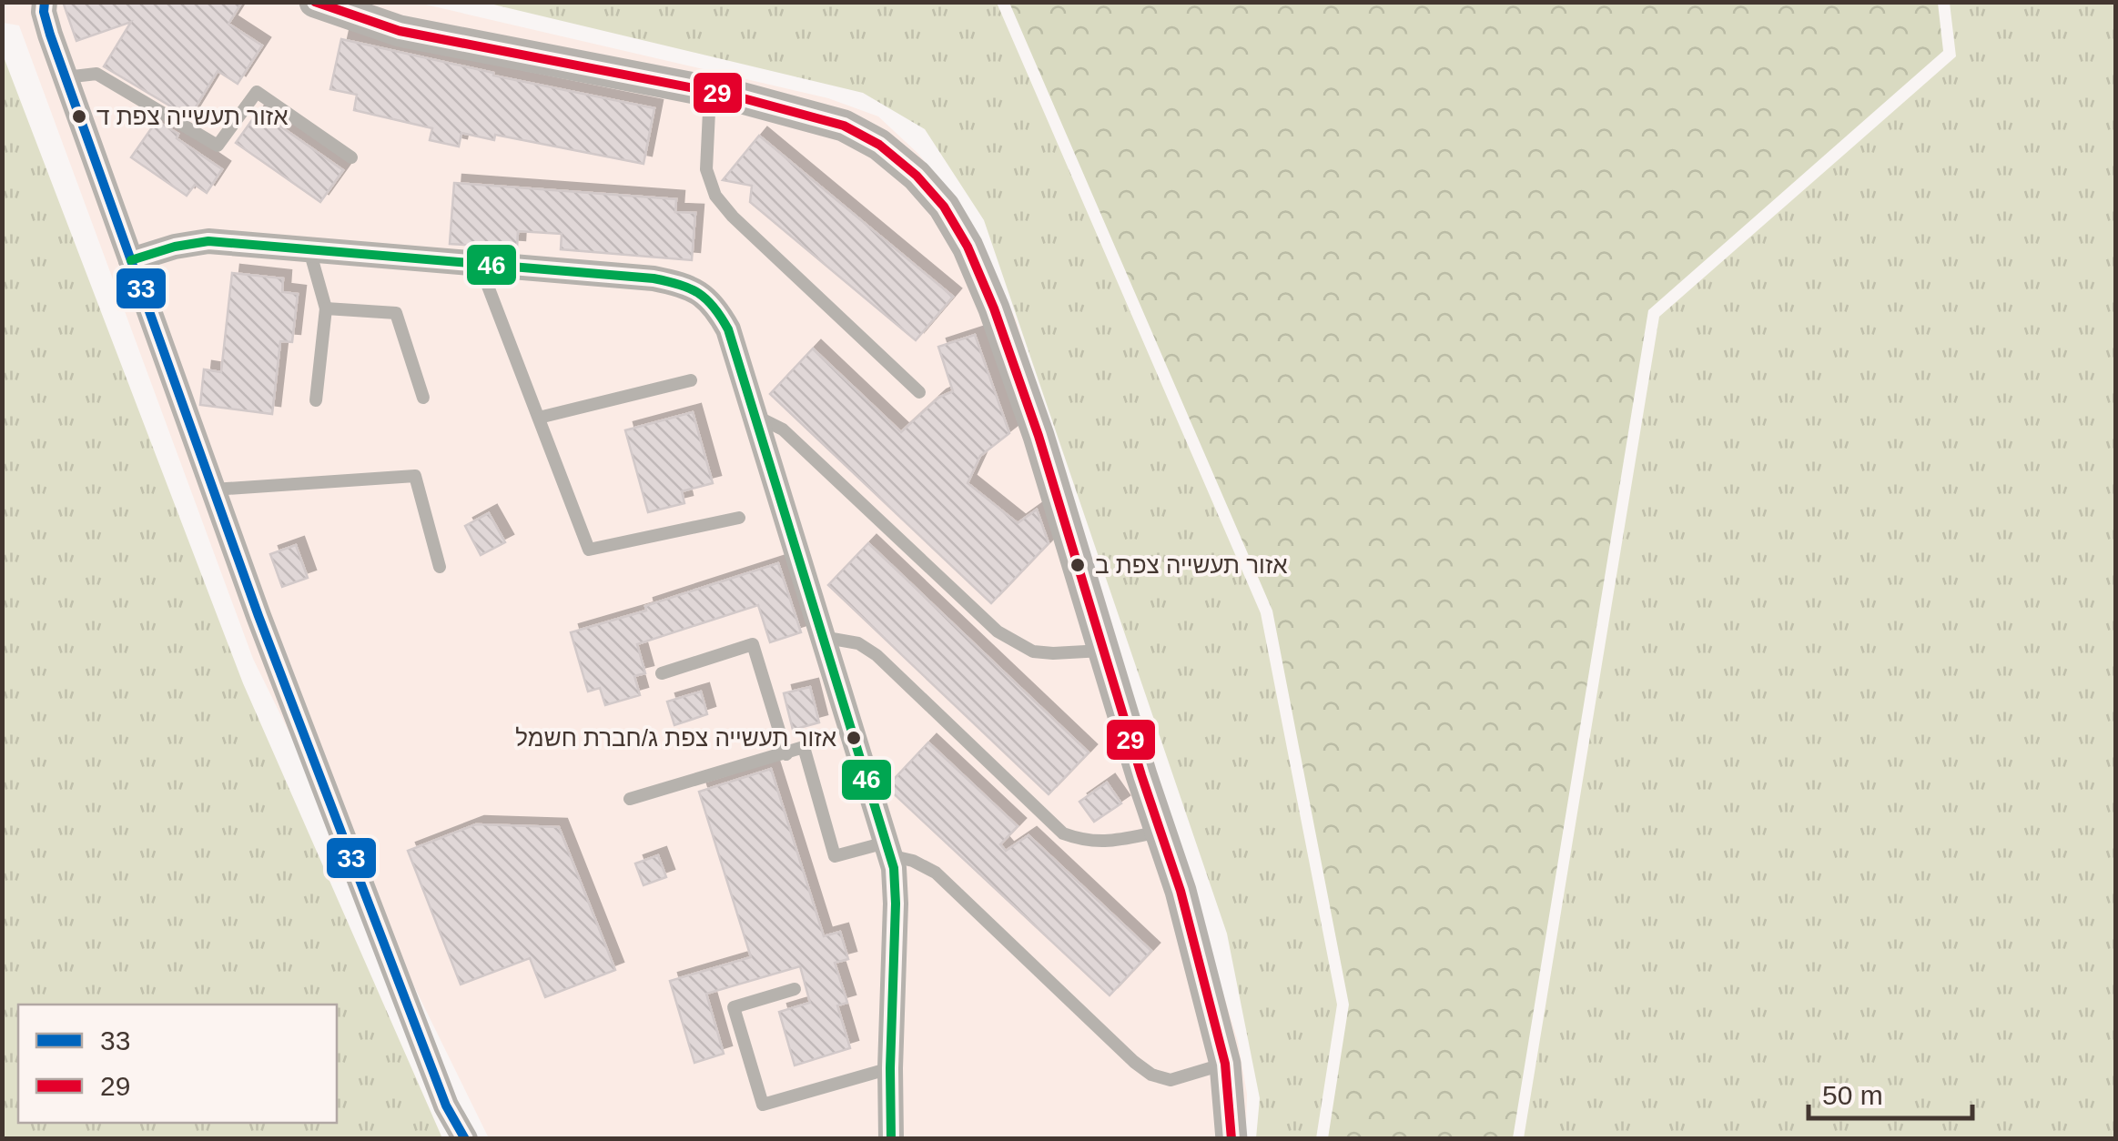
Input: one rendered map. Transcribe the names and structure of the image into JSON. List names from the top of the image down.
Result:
{
  "places": ["אזור תעשייה צפת ד", "אזור תעשייה צפת ב", "אזור תעשייה צפת ג/חברת חשמל"],
  "lines": ["transit line 33", "transit line 29", "transit line 46"],
  "legend": ["33", "29"],
  "scale_bar": "50 m"
}
